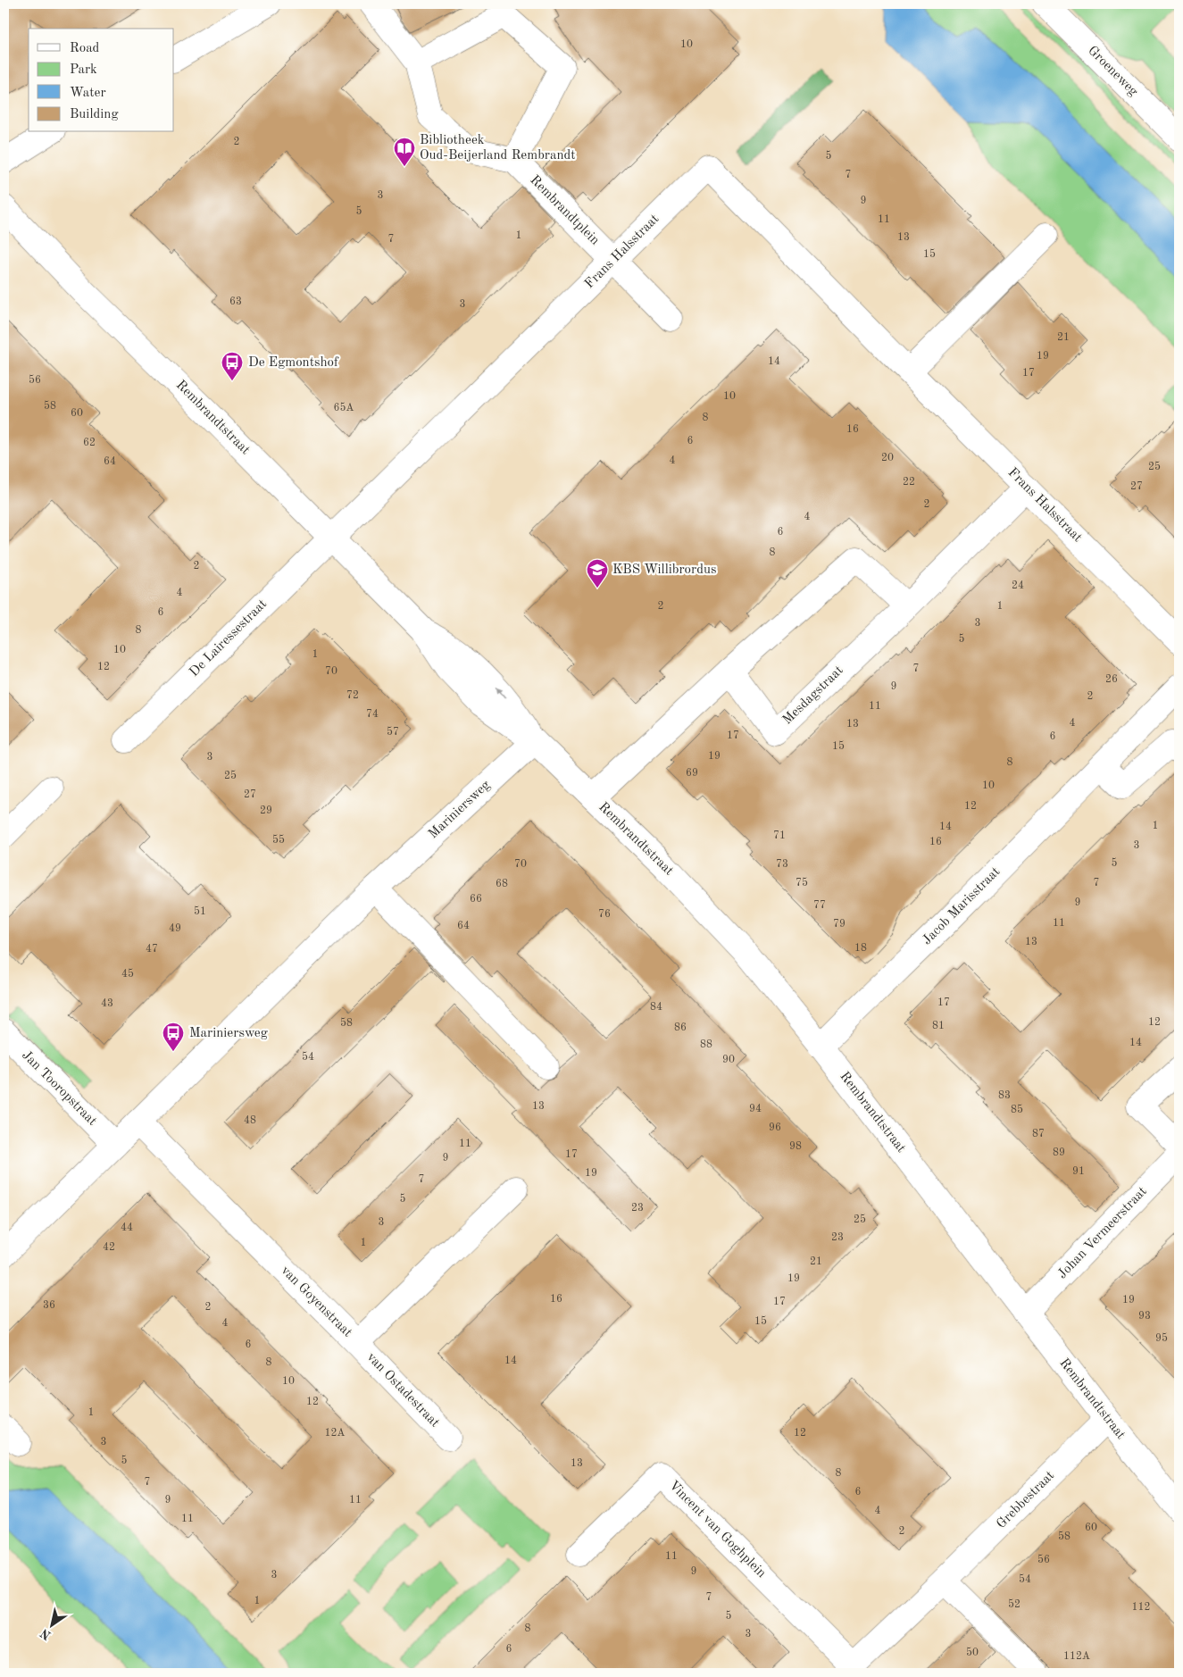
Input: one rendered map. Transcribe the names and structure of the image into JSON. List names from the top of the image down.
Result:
{
  "streets": {
    "street": [
      "Groeneweg",
      "Rembrandtplein",
      "Frans Halsstraat",
      "Rembrandtstraat",
      "De Lairessestraat",
      "Mesdagstraat",
      "Mariniersweg",
      "Jacob Marisstraat",
      "Jan Tooropstraat",
      "Johan Vermeerstraat",
      "van Goyenstraat",
      "van Ostadestraat",
      "Grebbestraat",
      "Vincent van Goghplein"
    ]
  },
  "crossings": [
    ["Rembrandtplein", "Frans Halsstraat"],
    ["Frans Halsstraat", "Rembrandtstraat"],
    ["Frans Halsstraat", "De Lairessestraat"],
    ["Frans Halsstraat", "Mesdagstraat"],
    ["Rembrandtstraat", "De Lairessestraat"],
    ["Rembrandtstraat", "Mariniersweg"],
    ["Rembrandtstraat", "Jacob Marisstraat"],
    ["Rembrandtstraat", "Johan Vermeerstraat"],
    ["Rembrandtstraat", "Grebbestraat"],
    ["Mariniersweg", "Jan Tooropstraat"],
    ["Mariniersweg", "van Goyenstraat"],
    ["van Goyenstraat", "van Ostadestraat"],
    ["Grebbestraat", "Vincent van Goghplein"]
  ],
  "places": {
    "library": ["Bibliotheek Oud-Beijerland Rembrandt"],
    "bus stop": ["De Egmontshof", "Mariniersweg"],
    "school or university": ["KBS Willibrordus"]
  },
  "house_numbers": [
    "10",
    "2",
    "5",
    "7",
    "3",
    "9",
    "5",
    "11",
    "1",
    "13",
    "7",
    "15",
    "63",
    "3",
    "21",
    "19",
    "14",
    "17",
    "56",
    "10",
    "58",
    "65A",
    "60",
    "8",
    "16",
    "6",
    "62",
    "20",
    "4",
    "64",
    "25",
    "22",
    "27",
    "2",
    "4",
    "6",
    "8",
    "2",
    "24",
    "4",
    "2",
    "1",
    "6",
    "3",
    "8",
    "5",
    "10",
    "1",
    "12",
    "7",
    "70",
    "26",
    "9",
    "72",
    "2",
    "11",
    "74",
    "4",
    "13",
    "57",
    "17",
    "6",
    "15",
    "19",
    "3",
    "8",
    "69",
    "25",
    "10",
    "27",
    "12",
    "29",
    "1",
    "14",
    "71",
    "55",
    "16",
    "3",
    "5",
    "70",
    "73",
    "75",
    "7",
    "68",
    "66",
    "9",
    "77",
    "51",
    "76",
    "11",
    "79",
    "64",
    "49",
    "13",
    "18",
    "47",
    "45",
    "17",
    "43",
    "84",
    "12",
    "58",
    "81",
    "86",
    "14",
    "88",
    "54",
    "90",
    "83",
    "13",
    "94",
    "85",
    "48",
    "96",
    "87",
    "11",
    "98",
    "89",
    "17",
    "9",
    "91",
    "19",
    "7",
    "5",
    "23",
    "25",
    "3",
    "44",
    "23",
    "1",
    "42",
    "21",
    "19",
    "16",
    "19",
    "17",
    "36",
    "2",
    "93",
    "15",
    "4",
    "95",
    "6",
    "14",
    "8",
    "10",
    "12",
    "1",
    "12A",
    "12",
    "3",
    "5",
    "13",
    "8",
    "7",
    "6",
    "9",
    "11",
    "4",
    "11",
    "60",
    "2",
    "58",
    "11",
    "56",
    "9",
    "3",
    "54",
    "7",
    "1",
    "52",
    "112",
    "5",
    "8",
    "3",
    "6",
    "50",
    "112A"
  ],
  "legend": [
    "Road",
    "Park",
    "Water",
    "Building"
  ],
  "north": "bottom left"
}
